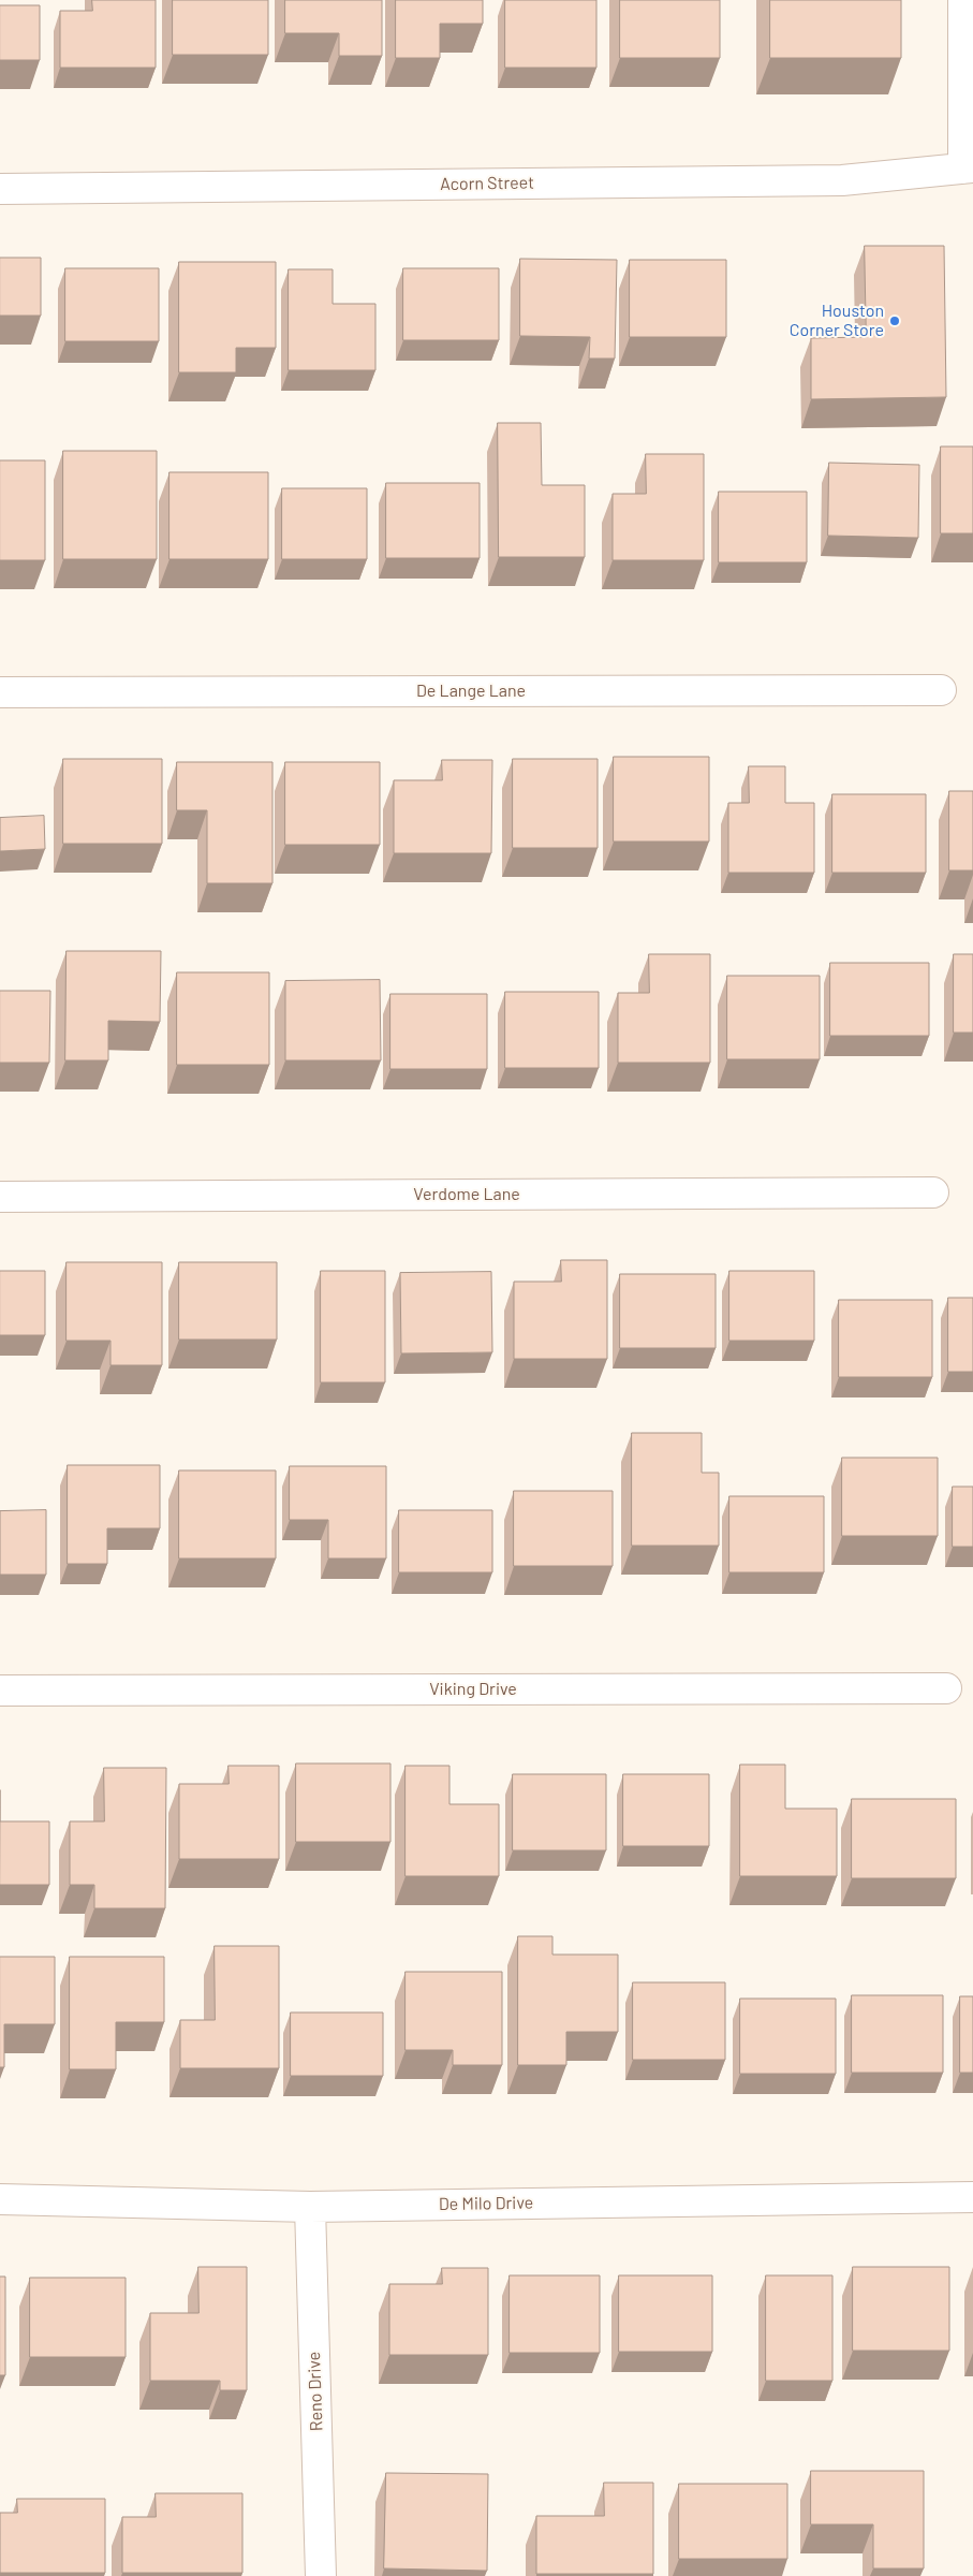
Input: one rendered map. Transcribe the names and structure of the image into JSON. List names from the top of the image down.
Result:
{
  "streets": {
    "street": [
      "Acorn Street",
      "De Lange Lane",
      "Verdome Lane",
      "Viking Drive",
      "De Milo Drive",
      "Reno Drive"
    ]
  },
  "crossings": [
    ["De Milo Drive", "Reno Drive"]
  ],
  "places": ["Houston Corner Store"]
}
